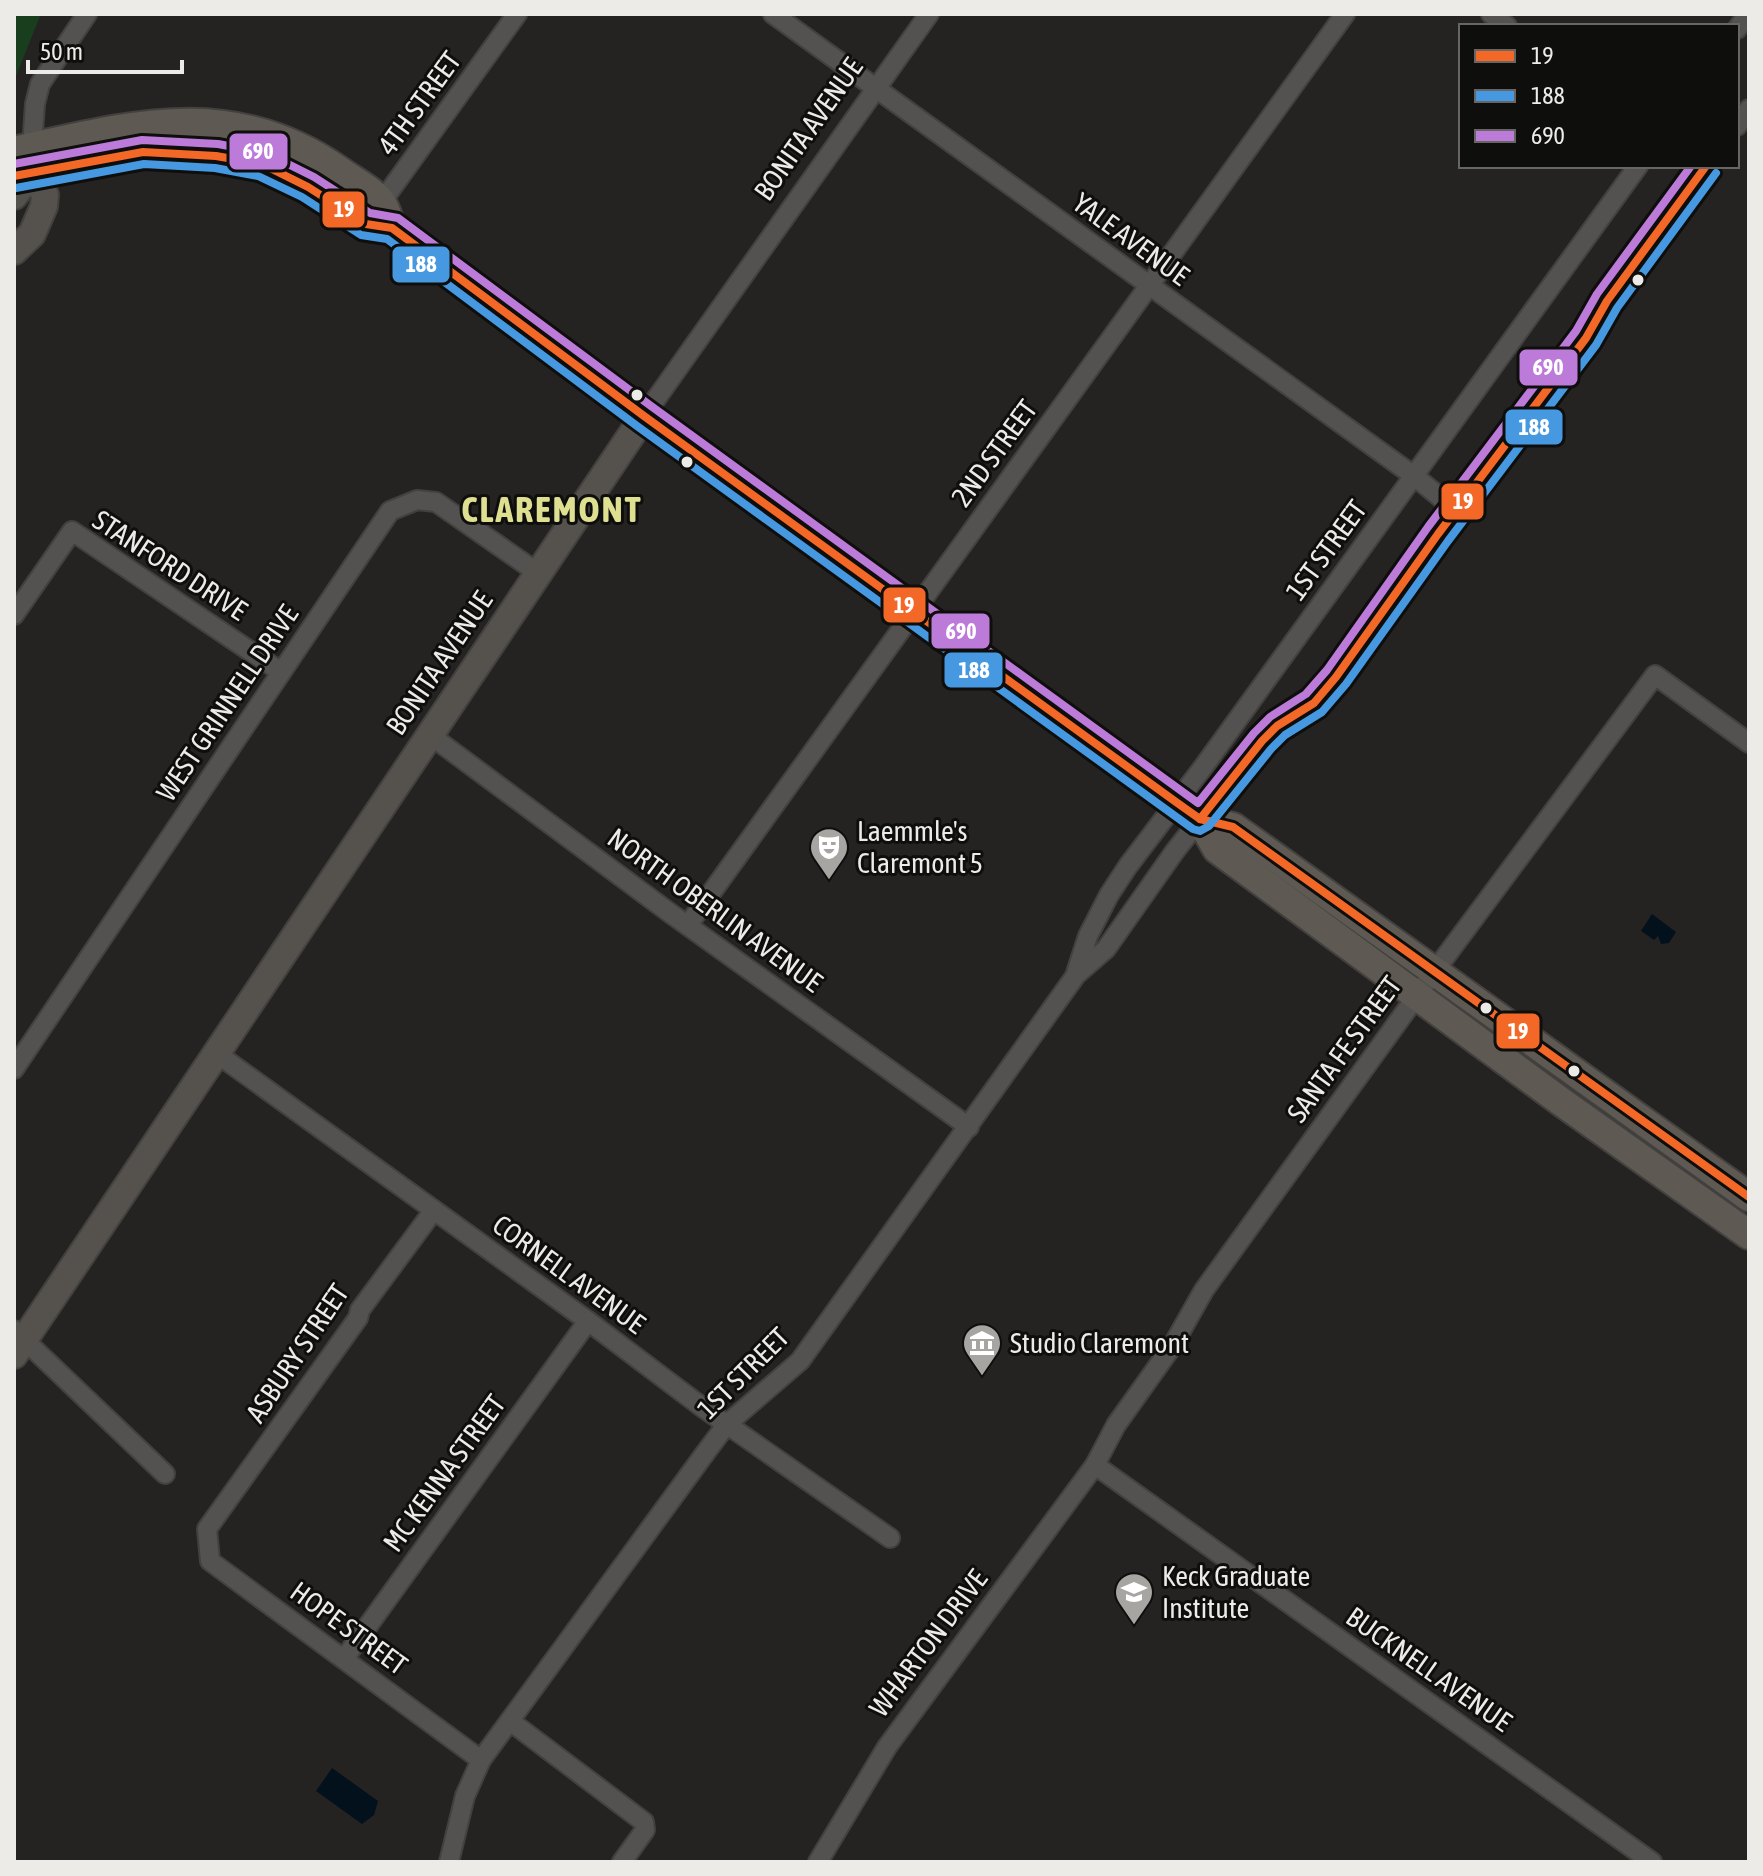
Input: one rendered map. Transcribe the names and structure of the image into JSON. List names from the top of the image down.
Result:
{
  "streets": {
    "main road": ["BONITA AVENUE"],
    "street": [
      "4TH STREET",
      "YALE AVENUE",
      "2ND STREET",
      "1ST STREET",
      "STANFORD DRIVE",
      "WEST GRINNELL DRIVE",
      "NORTH OBERLIN AVENUE",
      "SANTA FE STREET",
      "CORNELL AVENUE",
      "ASBURY STREET",
      "MC KENNA STREET",
      "HOPE STREET",
      "WHARTON DRIVE",
      "BUCKNELL AVENUE"
    ]
  },
  "crossings": [
    ["BONITA AVENUE", "YALE AVENUE"],
    ["BONITA AVENUE", "WEST GRINNELL DRIVE"],
    ["BONITA AVENUE", "NORTH OBERLIN AVENUE"],
    ["BONITA AVENUE", "CORNELL AVENUE"],
    ["YALE AVENUE", "2ND STREET"],
    ["YALE AVENUE", "1ST STREET"],
    ["2ND STREET", "NORTH OBERLIN AVENUE"],
    ["1ST STREET", "NORTH OBERLIN AVENUE"],
    ["1ST STREET", "CORNELL AVENUE"],
    ["1ST STREET", "HOPE STREET"],
    ["STANFORD DRIVE", "WEST GRINNELL DRIVE"],
    ["SANTA FE STREET", "WHARTON DRIVE"],
    ["SANTA FE STREET", "BUCKNELL AVENUE"],
    ["CORNELL AVENUE", "ASBURY STREET"],
    ["CORNELL AVENUE", "MC KENNA STREET"],
    ["ASBURY STREET", "HOPE STREET"],
    ["MC KENNA STREET", "HOPE STREET"],
    ["WHARTON DRIVE", "BUCKNELL AVENUE"]
  ],
  "districts": ["CLAREMONT"],
  "places": {
    "theatre": ["Laemmle's Claremont 5"],
    "museum": ["Studio Claremont"],
    "school or university": ["Keck Graduate Institute"]
  },
  "lines": ["transit line 690", "transit line 19", "transit line 188"],
  "legend": ["19", "188", "690"],
  "scale_bar": "50 m"
}
